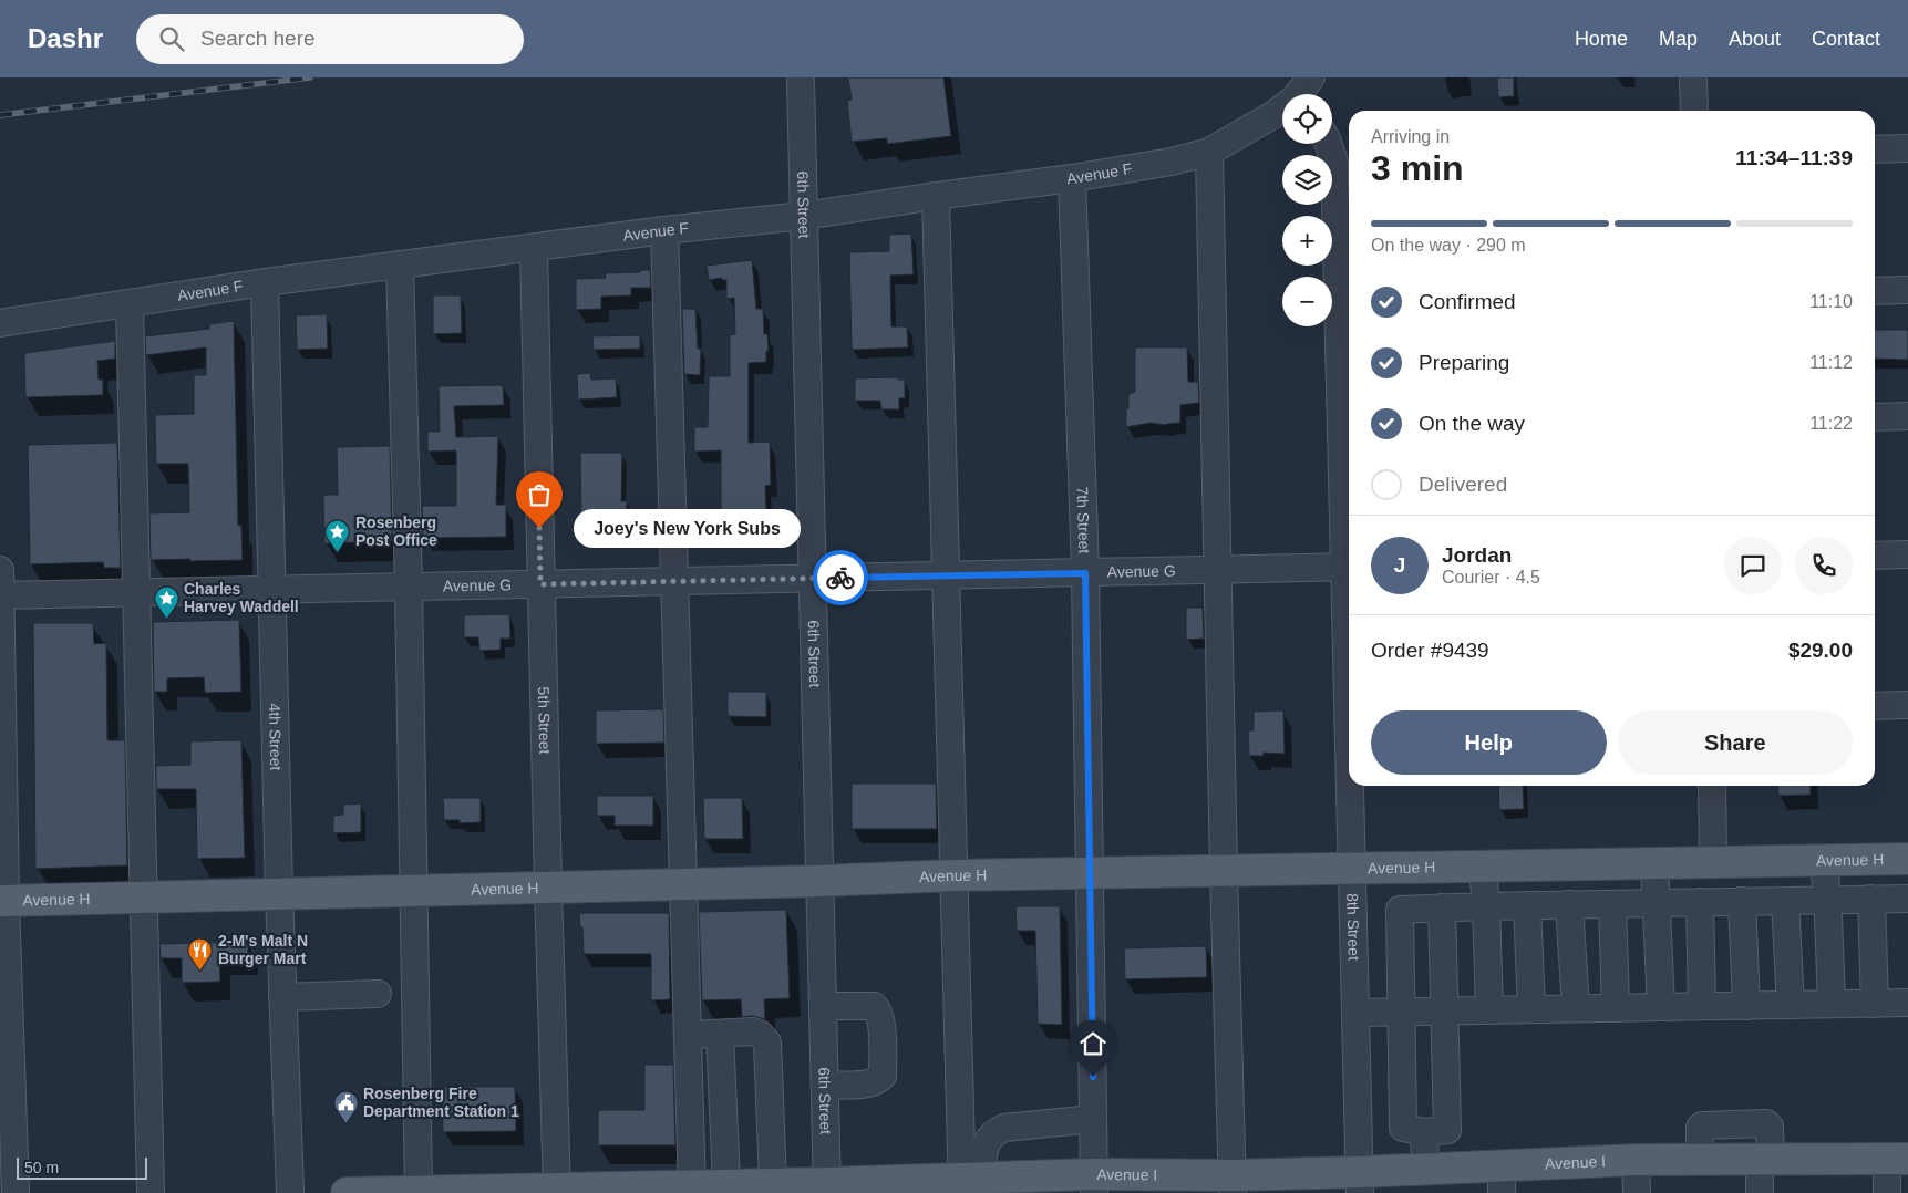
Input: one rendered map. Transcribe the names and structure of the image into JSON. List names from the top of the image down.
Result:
{
  "streets": {
    "main road": ["Avenue H", "Avenue I"],
    "street": [
      "Avenue F",
      "6th Street",
      "7th Street",
      "Avenue G",
      "5th Street",
      "4th Street",
      "8th Street"
    ]
  },
  "crossings": [
    ["Avenue F", "6th Street"],
    ["Avenue F", "7th Street"],
    ["Avenue F", "5th Street"],
    ["Avenue F", "4th Street"],
    ["6th Street", "Avenue G"],
    ["6th Street", "Avenue H"],
    ["6th Street", "Avenue I"],
    ["7th Street", "Avenue G"],
    ["7th Street", "Avenue H"],
    ["7th Street", "Avenue I"],
    ["Avenue G", "5th Street"],
    ["Avenue G", "4th Street"],
    ["Avenue G", "8th Street"],
    ["5th Street", "Avenue H"],
    ["5th Street", "Avenue I"],
    ["4th Street", "Avenue H"],
    ["Avenue H", "8th Street"],
    ["8th Street", "Avenue I"]
  ],
  "places": {
    "other": ["Joey's New York Subs"],
    "place": ["Rosenberg Post Office", "Charles Harvey Waddell"],
    "restaurant": ["2-M's Malt N Burger Mart"],
    "public building": ["Rosenberg Fire Department Station 1"]
  },
  "scale_bar": "50 m",
  "page": {
    "header": "Dashr",
    "search": "Search here",
    "nav": [
      "Home",
      "Map",
      "About",
      "Contact"
    ],
    "map_buttons": ["+", "−"],
    "heading": ["3 min", "Arriving in", "11:34–11:39"],
    "panel": [
      "Jordan",
      "Courier · 4.5",
      "Order #9439",
      "$29.00"
    ],
    "bar": "On the way · 290 m",
    "list": [
      ["Confirmed", "11:10"],
      ["Preparing", "11:12"],
      ["On the way", "11:22"],
      "Delivered"
    ],
    "bubble": "Joey's New York Subs",
    "round": "J",
    "buttons": ["Help", "Share"],
    "scale": "50 m"
  }
}
